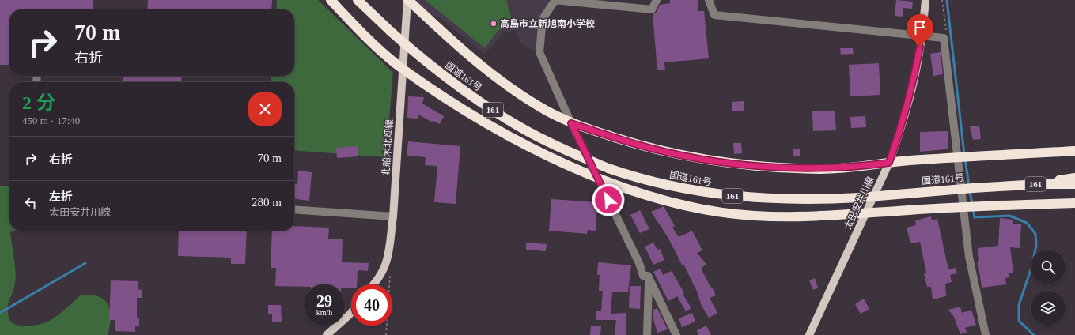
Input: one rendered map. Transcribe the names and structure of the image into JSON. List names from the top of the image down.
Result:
{
  "streets": {
    "highway": ["国道161号", "161"],
    "main road": ["北船木北畑線", "太田安井川線"]
  },
  "places": ["高島市立新旭南小学校"],
  "page": {
    "turn": ["70 m", "右折"],
    "heading": ["2 分", "450 m · 17:40"],
    "list": [
      {
        "name": "右折",
        "value": "70 m"
      },
      {
        "name": "左折",
        "note": "太田安井川線",
        "value": "280 m"
      }
    ],
    "speed": "29 km/h",
    "limit": "40"
  }
}
